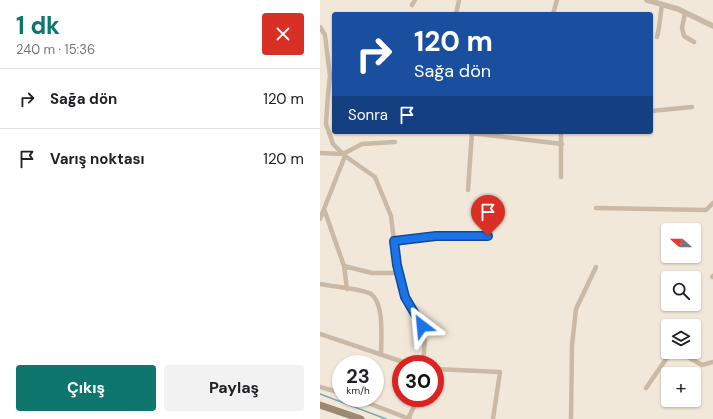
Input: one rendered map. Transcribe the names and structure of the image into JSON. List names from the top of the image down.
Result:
{
  "north": "left",
  "page": {
    "heading": ["1 dk", "240 m · 15:36"],
    "turn": ["120 m", "Sağa dön"],
    "list": [
      {
        "name": "Sağa dön",
        "value": "120 m"
      },
      {
        "name": "Varış noktası",
        "value": "120 m"
      }
    ],
    "then": "Sonra",
    "map_buttons": "+",
    "speed": "23 km/h",
    "limit": "30",
    "buttons": ["Çıkış", "Paylaş"]
  }
}
